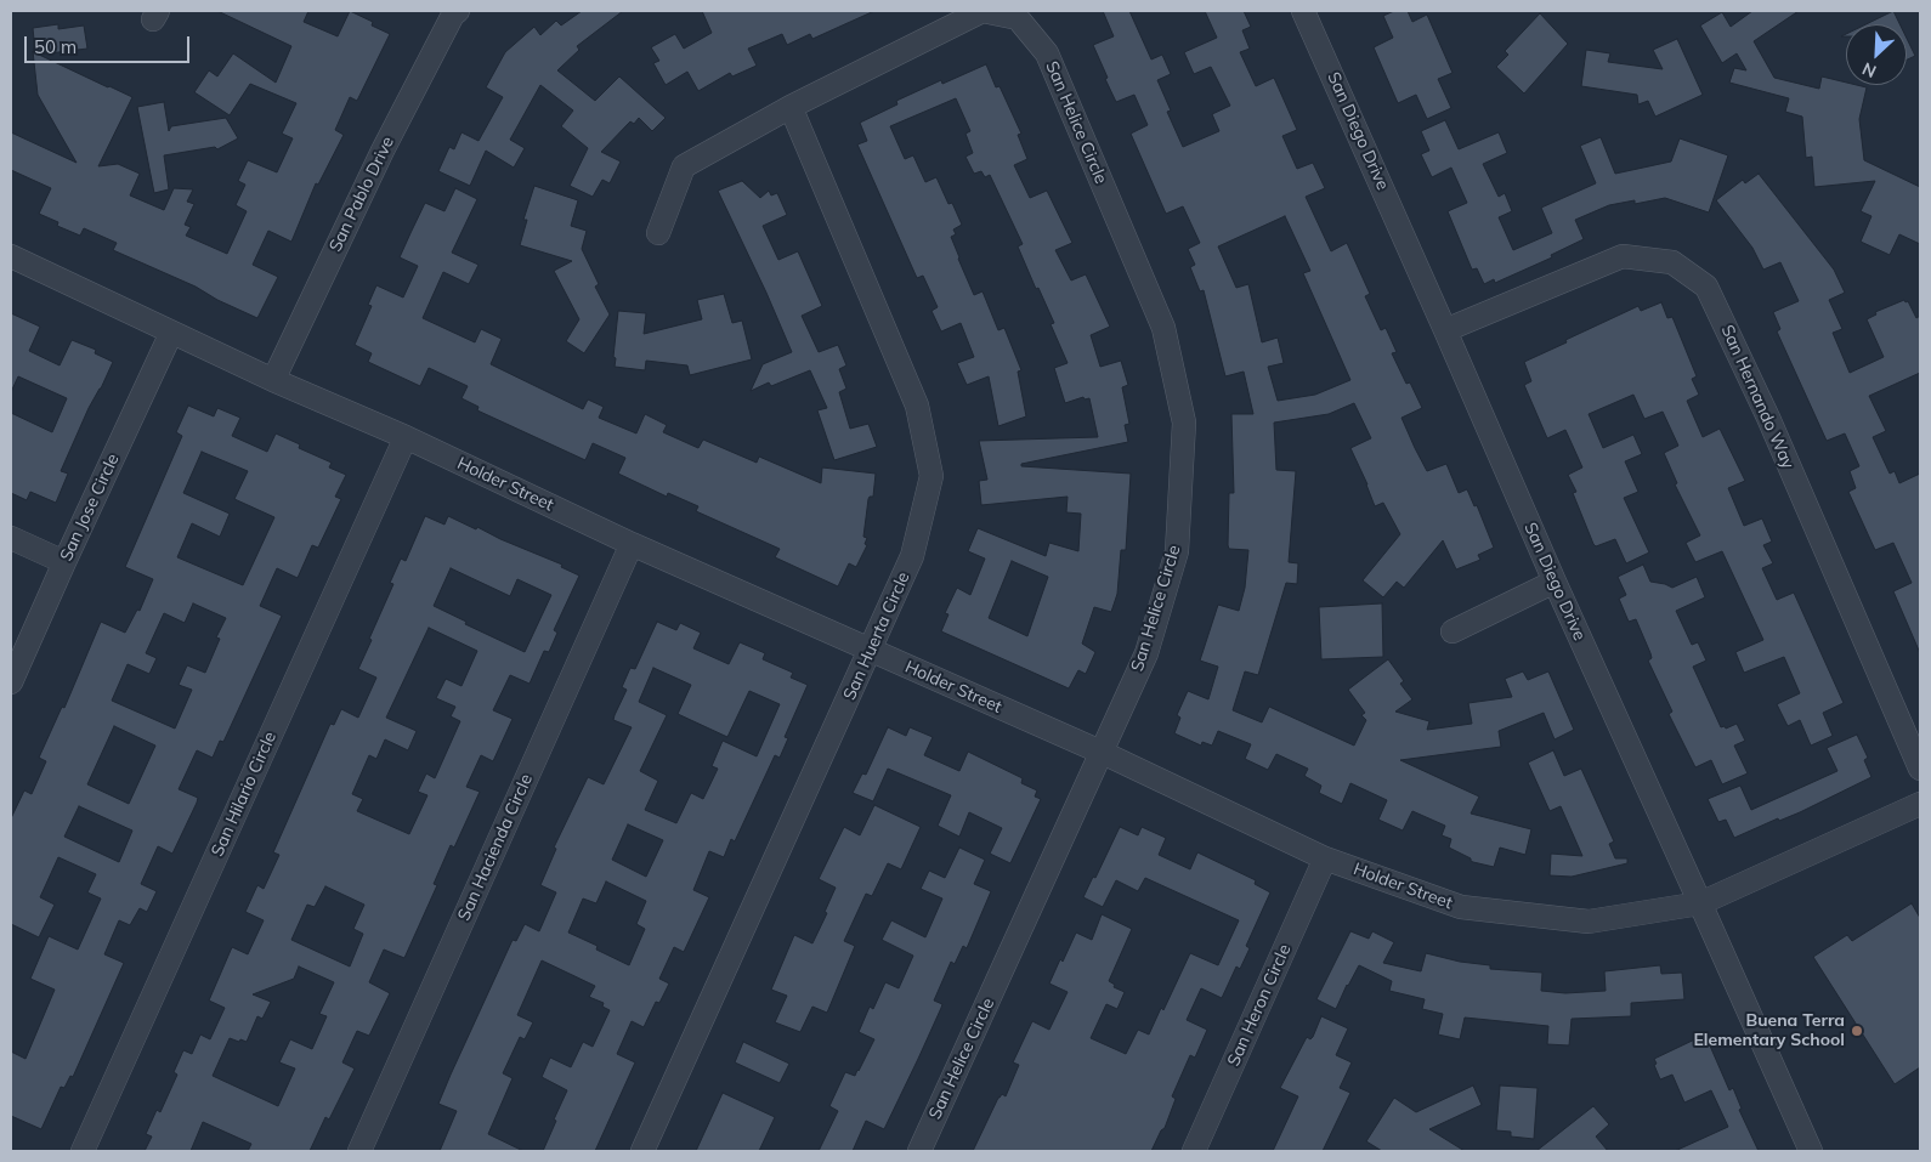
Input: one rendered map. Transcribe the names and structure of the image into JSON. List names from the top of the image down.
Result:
{
  "streets": {
    "street": [
      "San Helice Circle",
      "San Diego Drive",
      "San Pablo Drive",
      "San Hernando Way",
      "Holder Street",
      "San Jose Circle",
      "San Huerta Circle",
      "San Hilario Circle",
      "San Hacienda Circle",
      "San Heron Circle"
    ]
  },
  "crossings": [
    ["San Helice Circle", "Holder Street"],
    ["San Helice Circle", "San Huerta Circle"],
    ["San Diego Drive", "San Hernando Way"],
    ["San Diego Drive", "Holder Street"],
    ["San Pablo Drive", "Holder Street"],
    ["Holder Street", "San Jose Circle"],
    ["Holder Street", "San Huerta Circle"],
    ["Holder Street", "San Hilario Circle"],
    ["Holder Street", "San Hacienda Circle"],
    ["Holder Street", "San Heron Circle"]
  ],
  "places": ["Buena Terra Elementary School"],
  "scale_bar": "50 m",
  "north": "bottom left"
}
